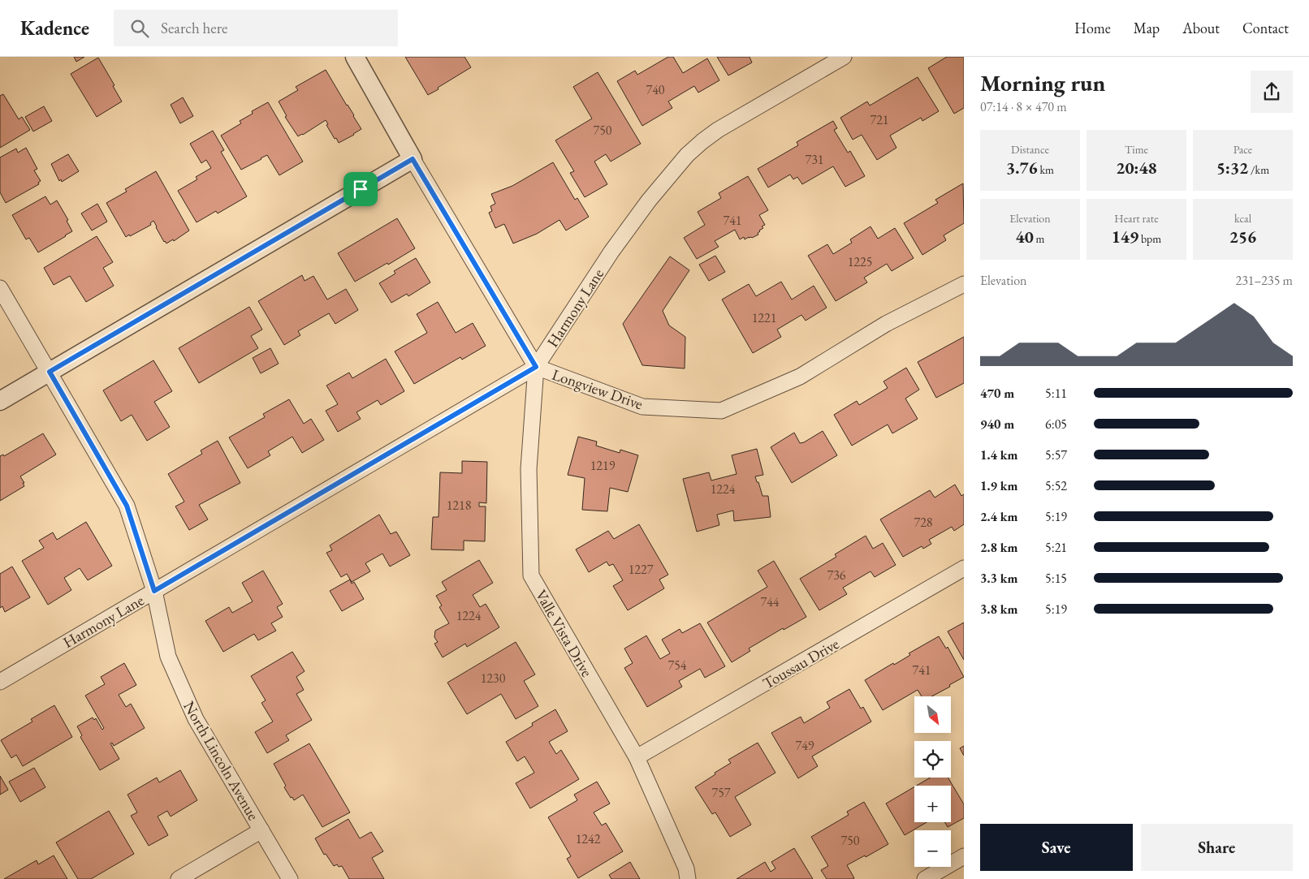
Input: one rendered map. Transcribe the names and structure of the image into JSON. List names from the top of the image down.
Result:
{
  "streets": {
    "street": [
      "Harmony Lane",
      "Longview Drive",
      "Valle Vista Drive",
      "Toussau Drive",
      "North Lincoln Avenue"
    ]
  },
  "crossings": [
    ["Harmony Lane", "Longview Drive"],
    ["Harmony Lane", "Valle Vista Drive"],
    ["Harmony Lane", "North Lincoln Avenue"],
    ["Longview Drive", "Valle Vista Drive"],
    ["Valle Vista Drive", "Toussau Drive"]
  ],
  "house_numbers": [
    "740",
    "721",
    "750",
    "731",
    "741",
    "1225",
    "1221",
    "1219",
    "1224",
    "1218",
    "728",
    "1227",
    "736",
    "744",
    "1224",
    "754",
    "741",
    "1230",
    "749",
    "757",
    "1242",
    "750"
  ],
  "north": "bottom right",
  "page": {
    "header": "Kadence",
    "search": "Search here",
    "nav": [
      "Home",
      "Map",
      "About",
      "Contact"
    ],
    "heading": ["Morning run", "07:14 · 8 × 470 m"],
    "stats": [
      ["Distance", "3.76 km"],
      ["Time", "20:48"],
      ["Pace", "5:32 /km"],
      ["Elevation", "40 m"],
      ["Heart rate", "149 bpm"],
      ["kcal", "256"]
    ],
    "chart": ["Elevation", "231–235 m"],
    "list": [
      {
        "name": "470 m",
        "note": "5:11"
      },
      {
        "name": "940 m",
        "note": "6:05"
      },
      {
        "name": "1.4 km",
        "note": "5:57"
      },
      {
        "name": "1.9 km",
        "note": "5:52"
      },
      {
        "name": "2.4 km",
        "note": "5:19"
      },
      {
        "name": "2.8 km",
        "note": "5:21"
      },
      {
        "name": "3.3 km",
        "note": "5:15"
      },
      {
        "name": "3.8 km",
        "note": "5:19"
      }
    ],
    "map_buttons": ["+", "−"],
    "buttons": ["Save", "Share"]
  }
}
